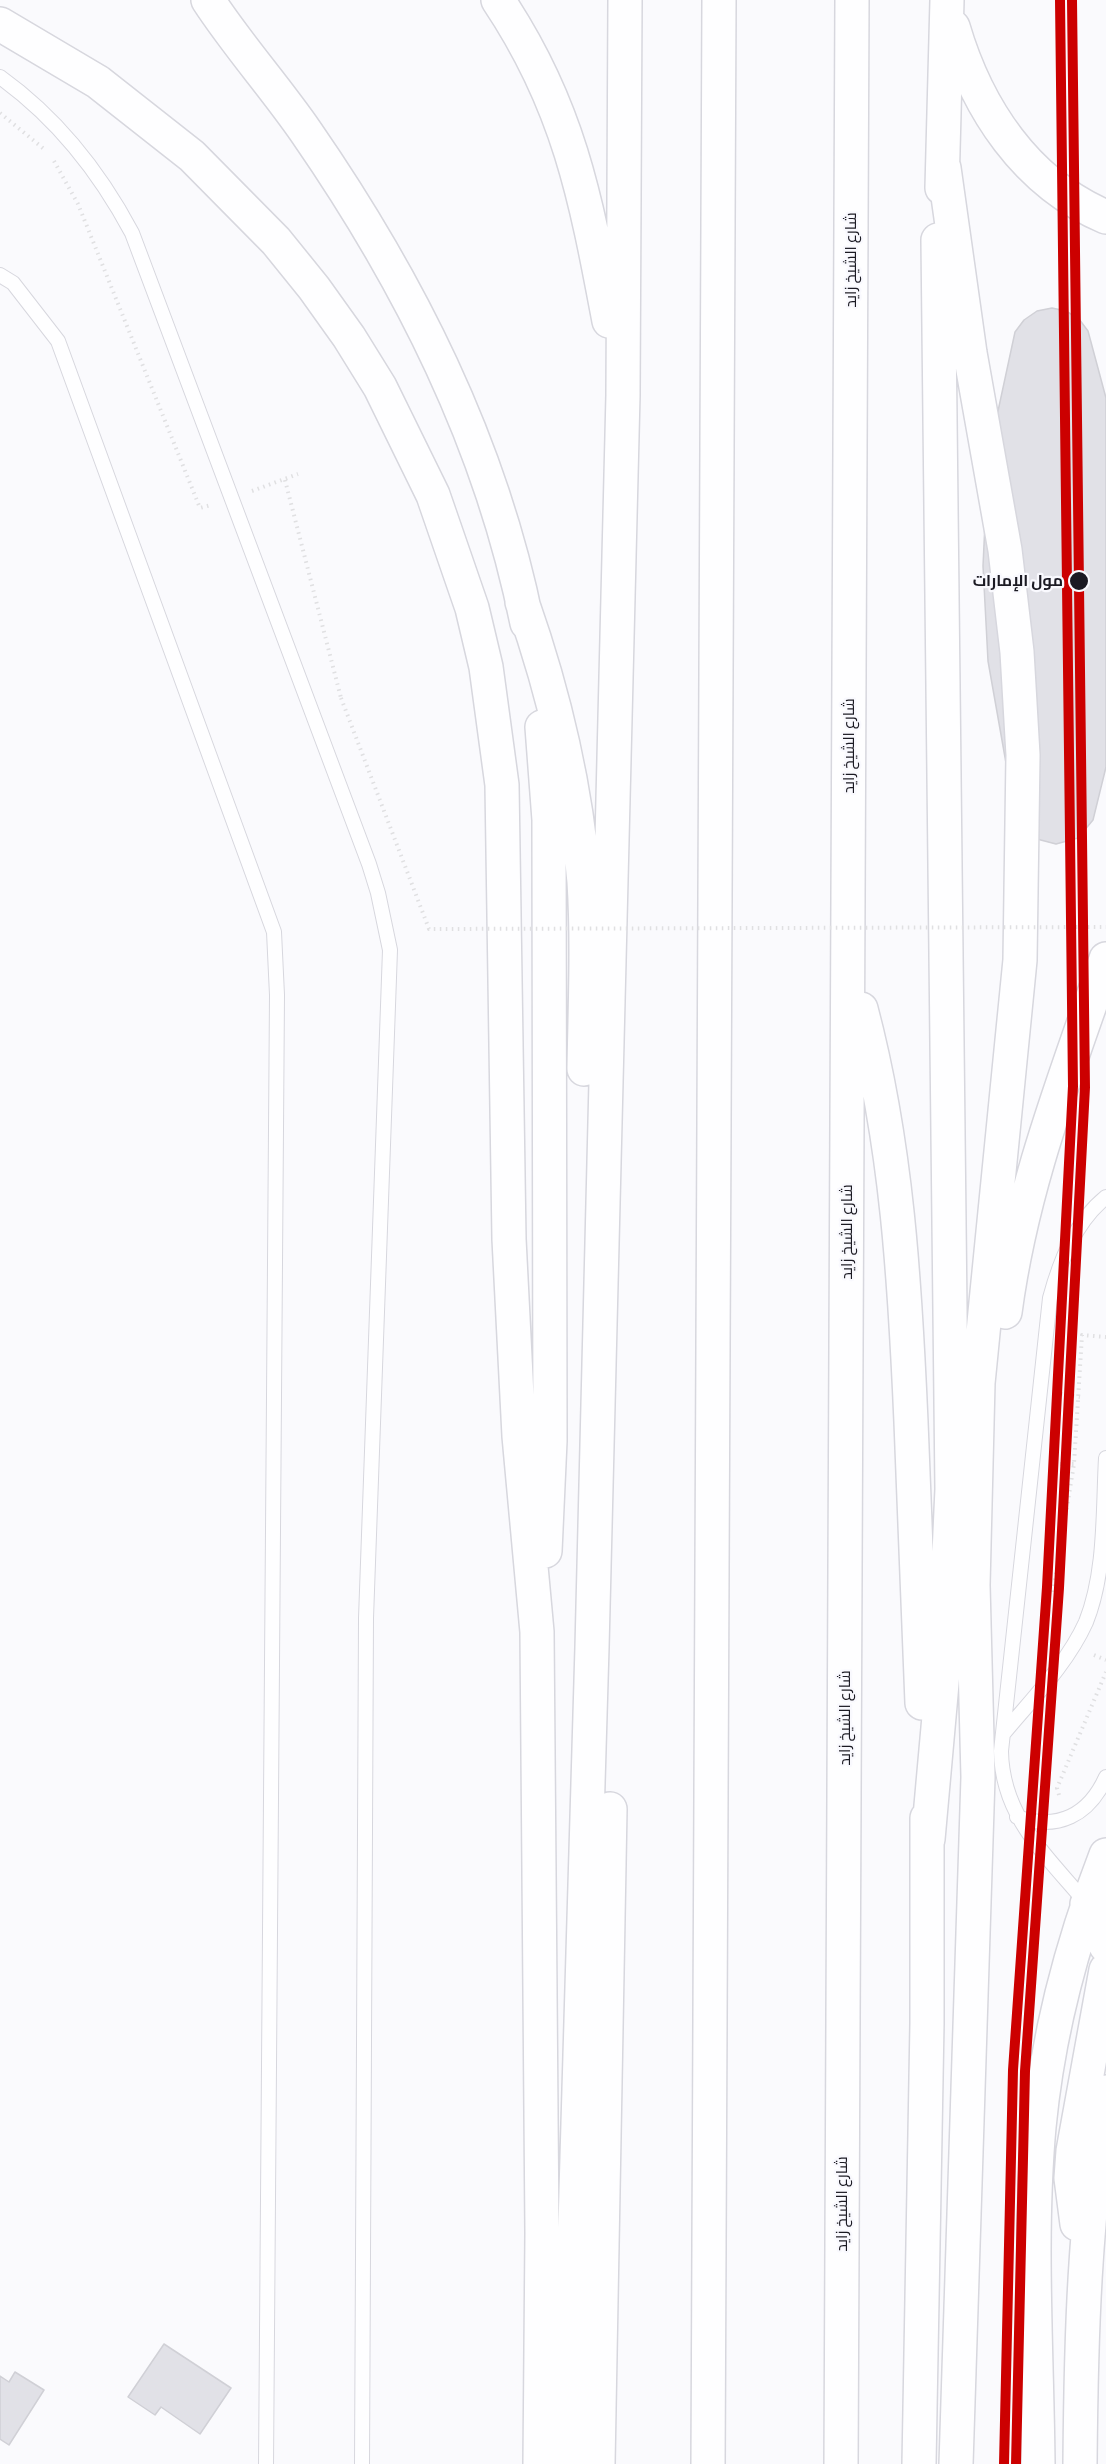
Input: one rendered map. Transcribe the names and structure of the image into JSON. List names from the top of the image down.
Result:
{
  "streets": {
    "main road": ["شارع الشيخ زايد"]
  },
  "places": ["مول الإمارات"]
}
